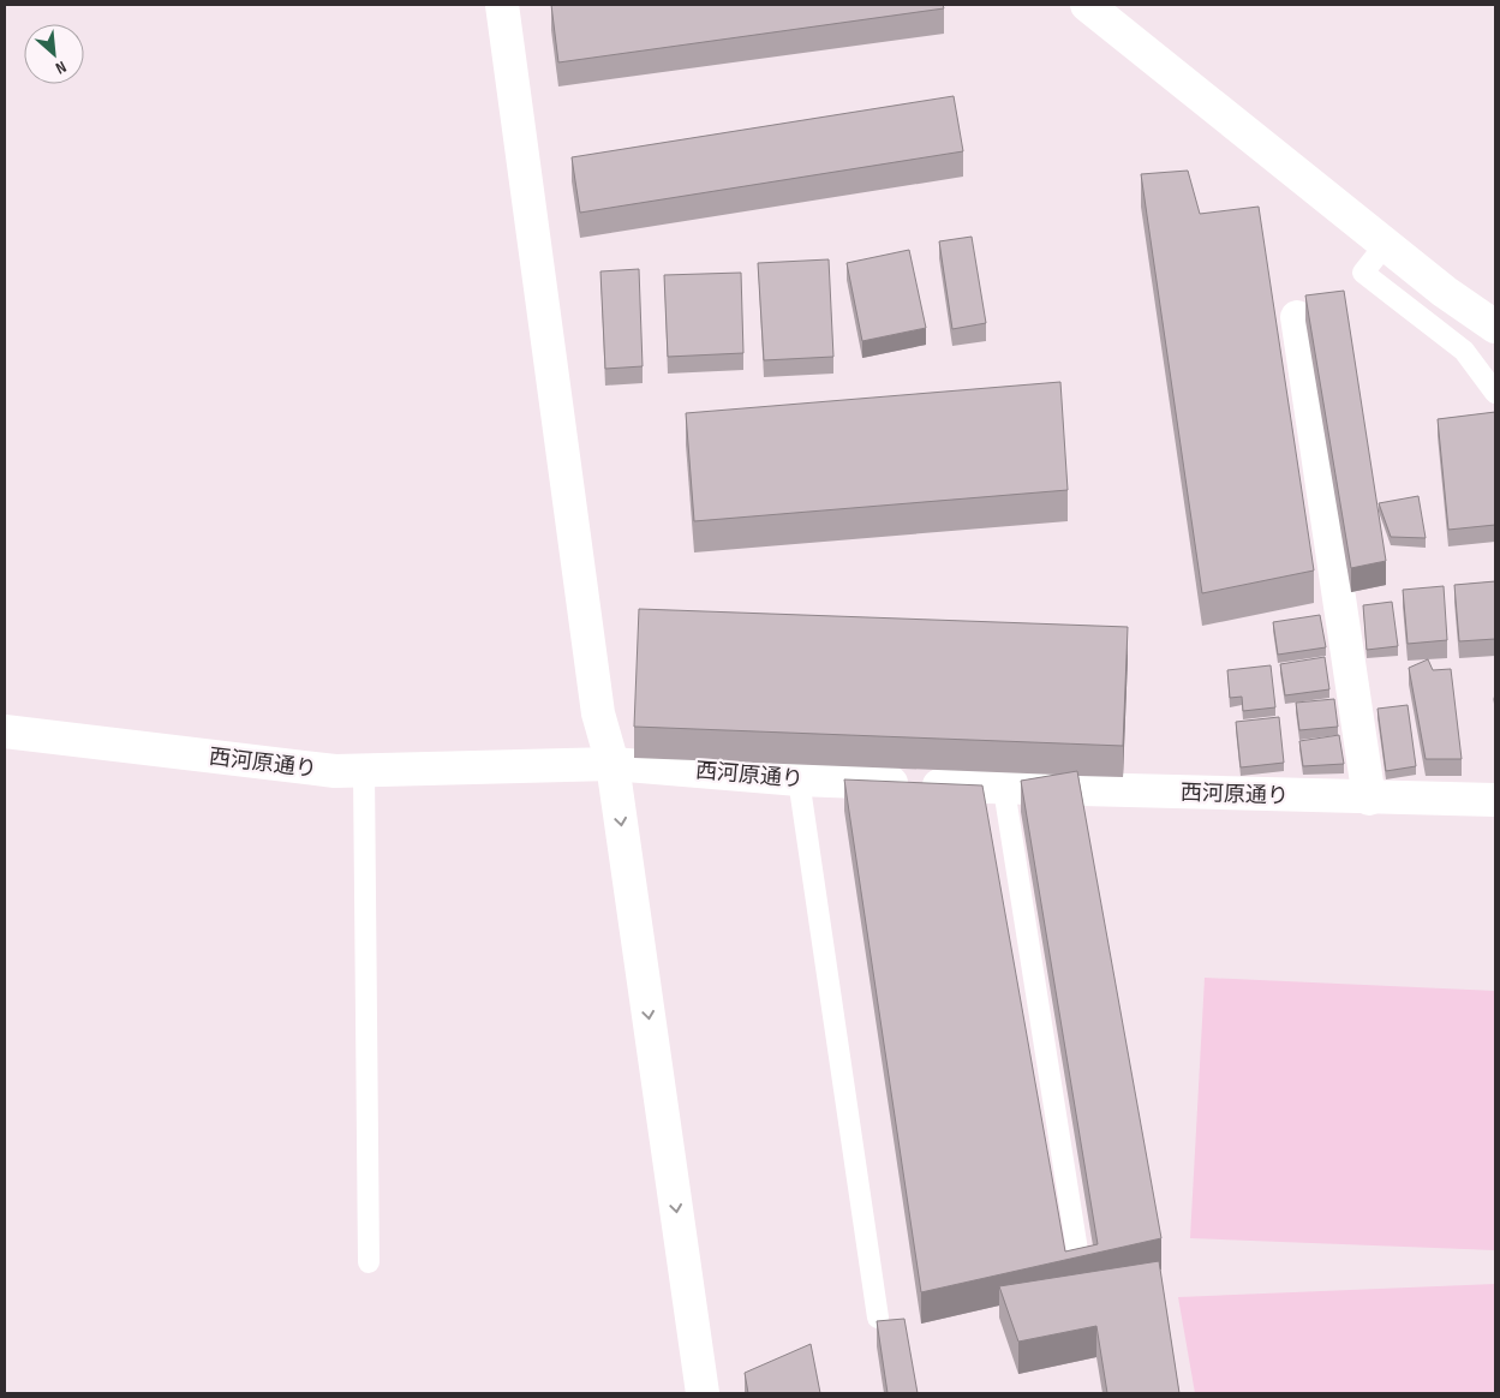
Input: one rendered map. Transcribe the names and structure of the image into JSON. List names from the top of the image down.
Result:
{
  "streets": {
    "street": ["西河原通り"]
  },
  "north": "bottom right"
}
